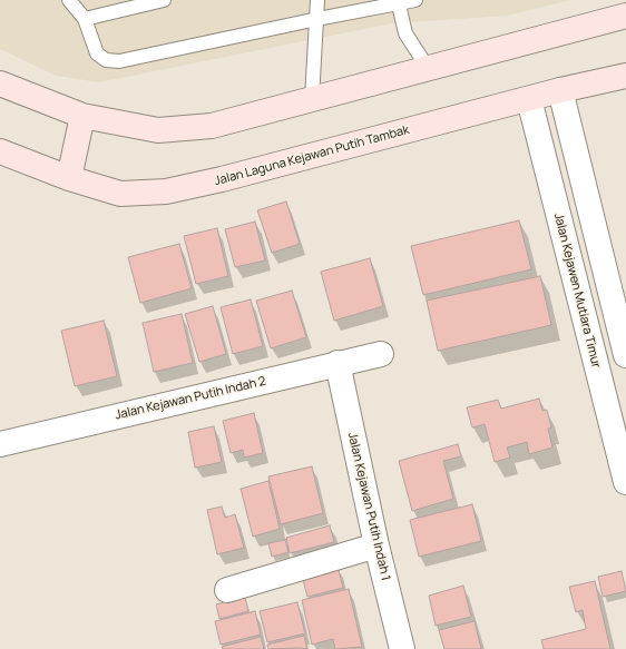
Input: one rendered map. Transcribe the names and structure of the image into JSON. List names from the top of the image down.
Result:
{
  "streets": {
    "street": [
      "Jalan Laguna Kejawan Putih Tambak",
      "Jalan Kejawen Mutiara Timur",
      "Jalan Kejawan Putih Indah 2",
      "Jalan Kejawan Putih Indah 1"
    ]
  },
  "crossings": [
    ["Jalan Laguna Kejawan Putih Tambak", "Jalan Kejawen Mutiara Timur"],
    ["Jalan Kejawan Putih Indah 2", "Jalan Kejawan Putih Indah 1"]
  ]
}
